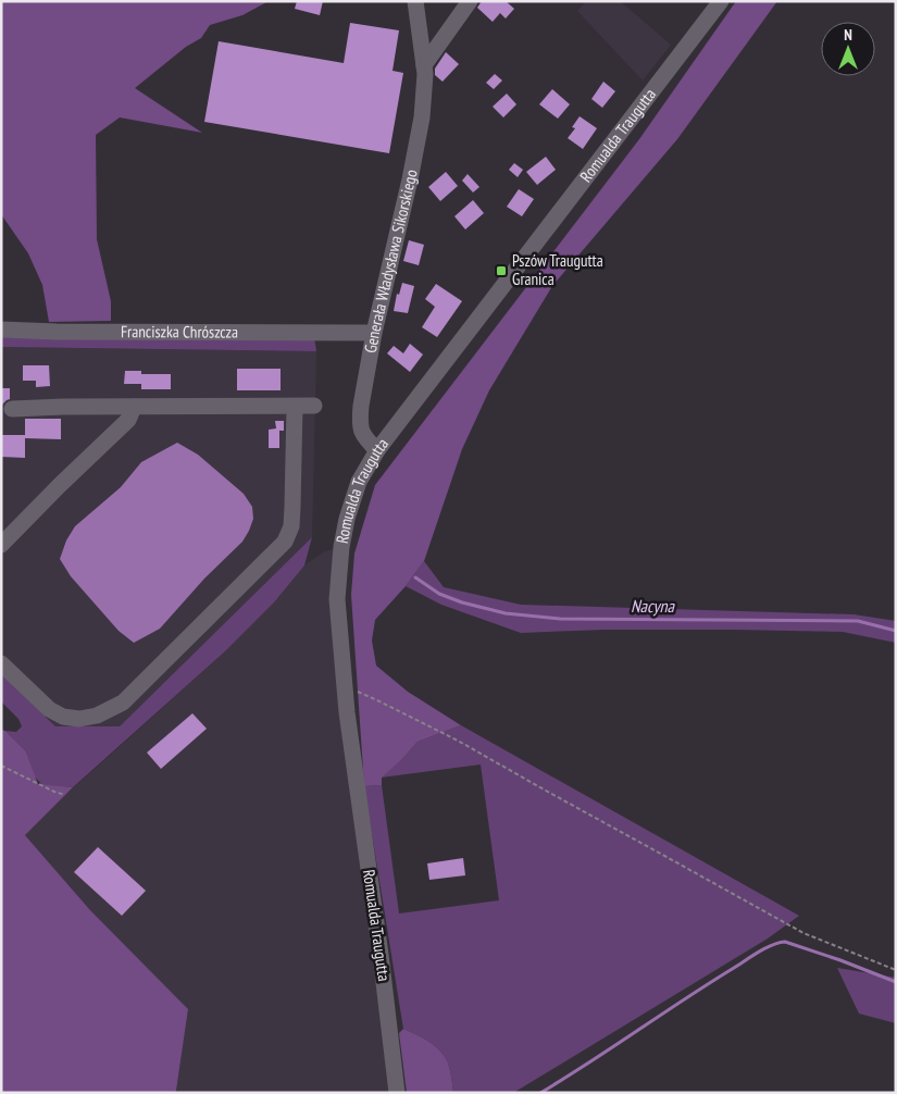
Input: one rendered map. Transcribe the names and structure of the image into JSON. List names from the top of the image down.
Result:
{
  "streets": {
    "street": ["Romualda Traugutta", "Generała Władysława Sikorskiego", "Franciszka Chrószcza"]
  },
  "crossings": [
    ["Romualda Traugutta", "Generała Władysława Sikorskiego"],
    ["Generała Władysława Sikorskiego", "Franciszka Chrószcza"]
  ],
  "water": ["Nacyna"],
  "places": {
    "transit": ["Pszów Traugutta Granica"]
  },
  "north": "top"
}
